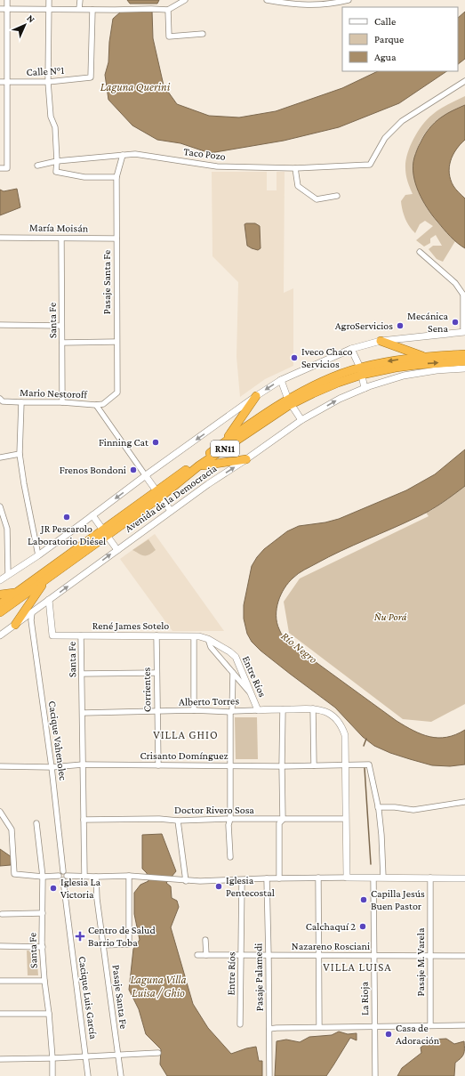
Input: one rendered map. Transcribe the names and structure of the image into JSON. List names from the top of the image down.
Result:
{
  "streets": {
    "highway": ["RN11", "Avenida de la Democracia"],
    "street": [
      "Calle N°1",
      "Taco Pozo",
      "María Moisán",
      "Pasaje Santa Fe",
      "Santa Fe",
      "Mario Nestoroff",
      "René James Sotelo",
      "Entre Ríos",
      "Corrientes",
      "Alberto Torres",
      "Cacique Vahenolec",
      "Crisanto Domínguez",
      "Doctor Rivero Sosa",
      "Nazareno Rosciani",
      "Pasaje M. Varela",
      "Pasaje Palamedi",
      "Cacique Luis García",
      "La Rioja"
    ]
  },
  "crossings": [
    ["Taco Pozo", "Pasaje Santa Fe"],
    ["María Moisán", "Pasaje Santa Fe"],
    ["María Moisán", "Santa Fe"],
    ["Pasaje Santa Fe", "Mario Nestoroff"],
    ["Santa Fe", "Mario Nestoroff"],
    ["Santa Fe", "René James Sotelo"],
    ["Santa Fe", "Alberto Torres"],
    ["Santa Fe", "Crisanto Domínguez"],
    ["Santa Fe", "Doctor Rivero Sosa"],
    ["RN11", "Avenida de la Democracia"],
    ["Avenida de la Democracia", "René James Sotelo"],
    ["Avenida de la Democracia", "Cacique Vahenolec"],
    ["René James Sotelo", "Entre Ríos"],
    ["René James Sotelo", "Corrientes"],
    ["Entre Ríos", "Alberto Torres"],
    ["Entre Ríos", "Crisanto Domínguez"],
    ["Entre Ríos", "Doctor Rivero Sosa"],
    ["Entre Ríos", "Nazareno Rosciani"],
    ["Corrientes", "Alberto Torres"],
    ["Corrientes", "Crisanto Domínguez"],
    ["Alberto Torres", "Crisanto Domínguez"],
    ["Cacique Vahenolec", "Crisanto Domínguez"],
    ["Nazareno Rosciani", "Pasaje M. Varela"],
    ["Nazareno Rosciani", "Pasaje Palamedi"],
    ["Nazareno Rosciani", "La Rioja"]
  ],
  "districts": ["VILLA GHIO", "VILLA LUISA"],
  "water": ["Laguna Querini", "Río Negro", "Laguna Villa Luisa / Ghio"],
  "parks": ["Ñu Porá"],
  "places": {
    "other": [
      "Mecánica Sena",
      "AgroServicios",
      "Iveco Chaco Servicios",
      "Finning Cat",
      "Frenos Bondoni",
      "JR Pescarolo Laboratorio Diésel",
      "Iglesia Pentecostal",
      "Iglesia La Victoria",
      "Capilla Jesús Buen Pastor",
      "Calchaquí 2",
      "Casa de Adoración"
    ],
    "health": ["Centro de Salud Barrio Toba"]
  },
  "legend": ["Calle", "Parque", "Agua"],
  "north": "top right"
}
